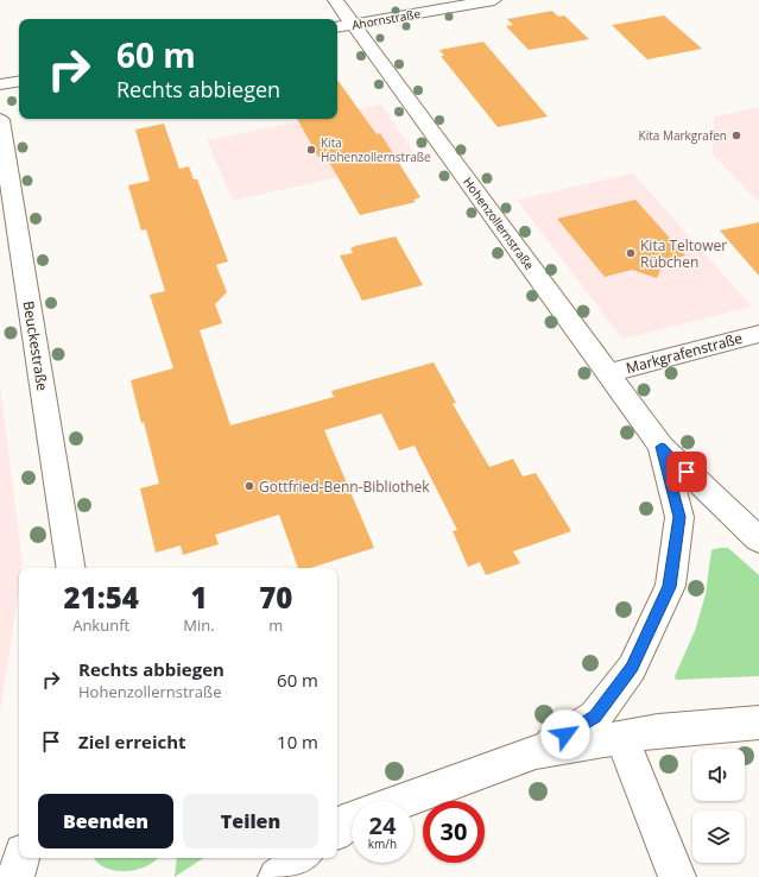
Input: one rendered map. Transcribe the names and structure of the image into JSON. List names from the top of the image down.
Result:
{
  "streets": {
    "street": [
      "Ahornstraße",
      "Hohenzollernstraße",
      "Beuckestraße",
      "Markgrafenstraße"
    ]
  },
  "crossings": [
    ["Ahornstraße", "Hohenzollernstraße"],
    ["Hohenzollernstraße", "Markgrafenstraße"]
  ],
  "places": [
    "Kita Markgrafen",
    "Kita Hohenzollernstraße",
    "Kita Teltower Rübchen",
    "Gottfried-Benn-Bibliothek"
  ],
  "page": {
    "turn": ["60 m", "Rechts abbiegen"],
    "eta": [
      "21:54",
      "Ankunft",
      "1",
      "Min.",
      "70",
      "m"
    ],
    "list": [
      {
        "name": "Rechts abbiegen",
        "note": "Hohenzollernstraße",
        "value": "60 m"
      },
      {
        "name": "Ziel erreicht",
        "value": "10 m"
      }
    ],
    "buttons": ["Beenden", "Teilen"],
    "speed": "24 km/h",
    "limit": "30"
  }
}
